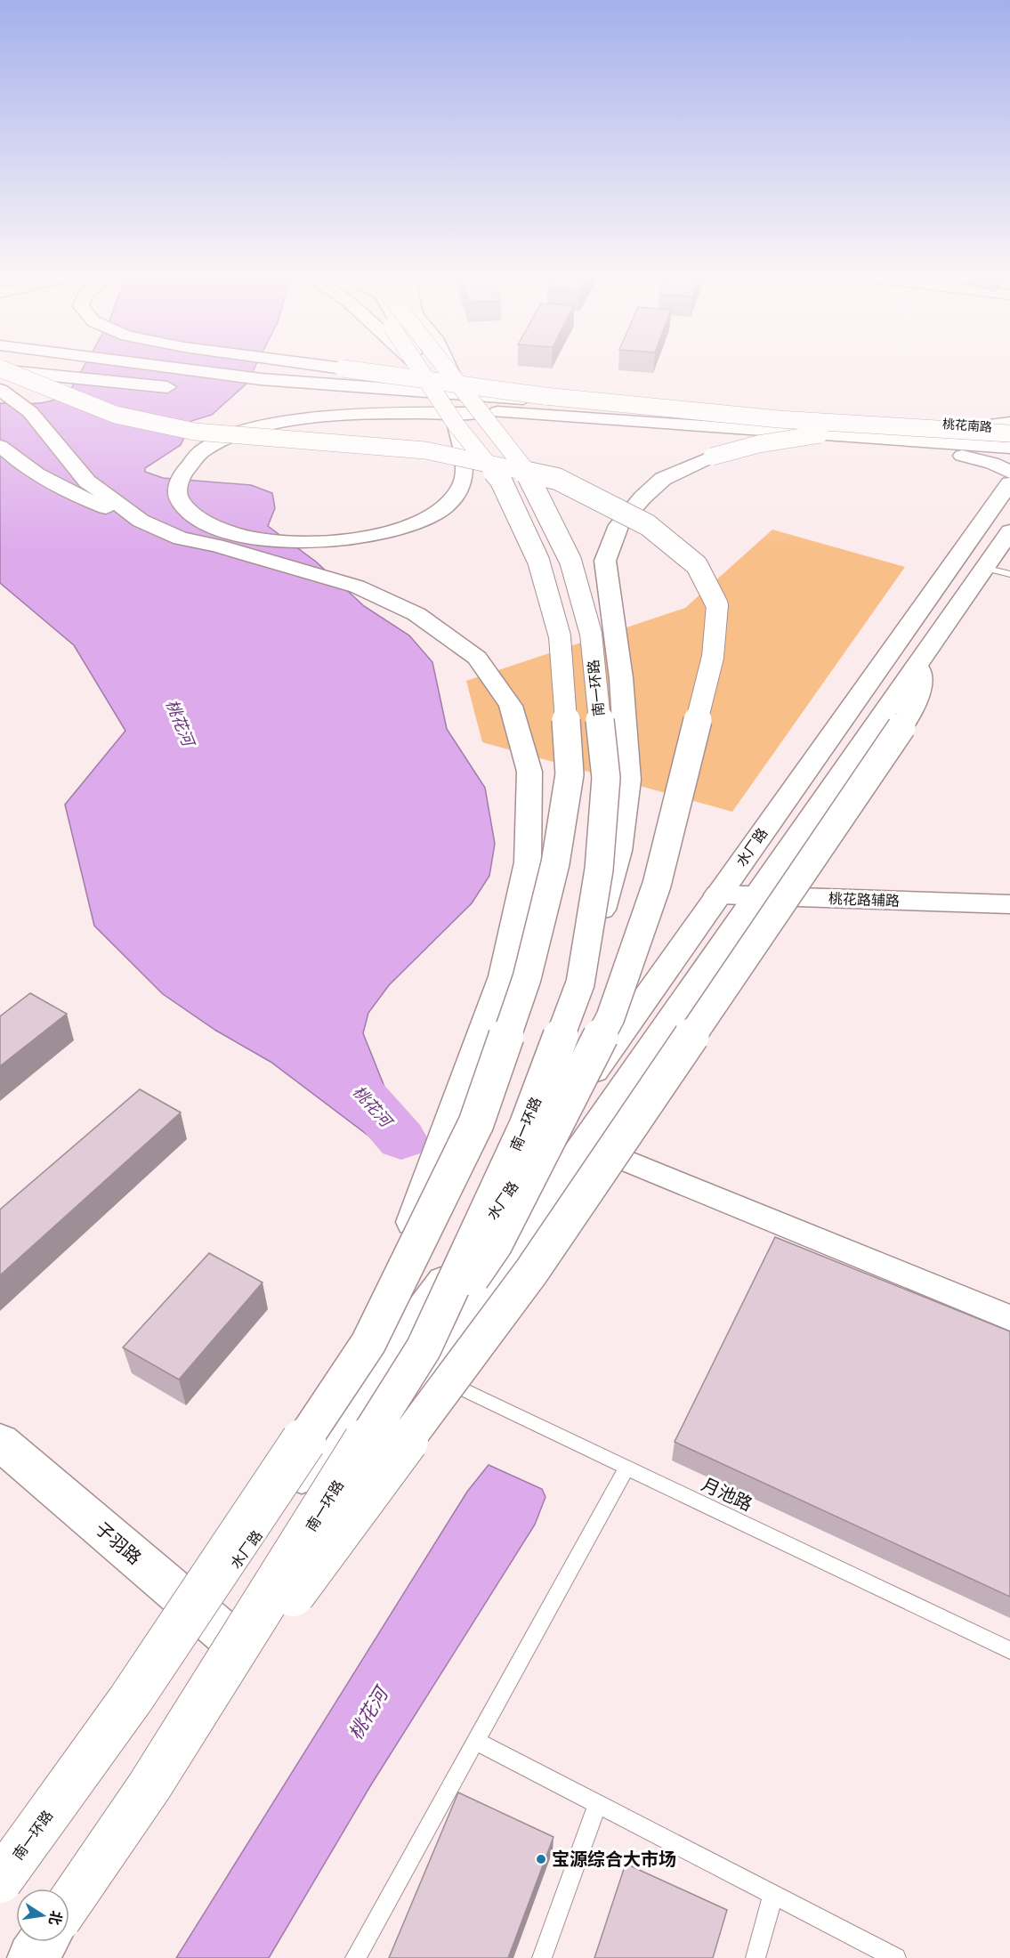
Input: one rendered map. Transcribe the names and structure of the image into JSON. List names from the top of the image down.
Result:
{
  "streets": {
    "main road": [
      "桃花南路",
      "南一环路",
      "水厂路",
      "桃花路辅路",
      "子羽路"
    ],
    "lane": ["月池路"]
  },
  "crossings": [
    ["桃花南路", "南一环路"],
    ["南一环路", "水厂路"],
    ["南一环路", "月池路"],
    ["水厂路", "桃花路辅路"],
    ["水厂路", "子羽路"]
  ],
  "water": ["桃花河"],
  "places": ["宝源综合大市场"],
  "north": "right"
}
